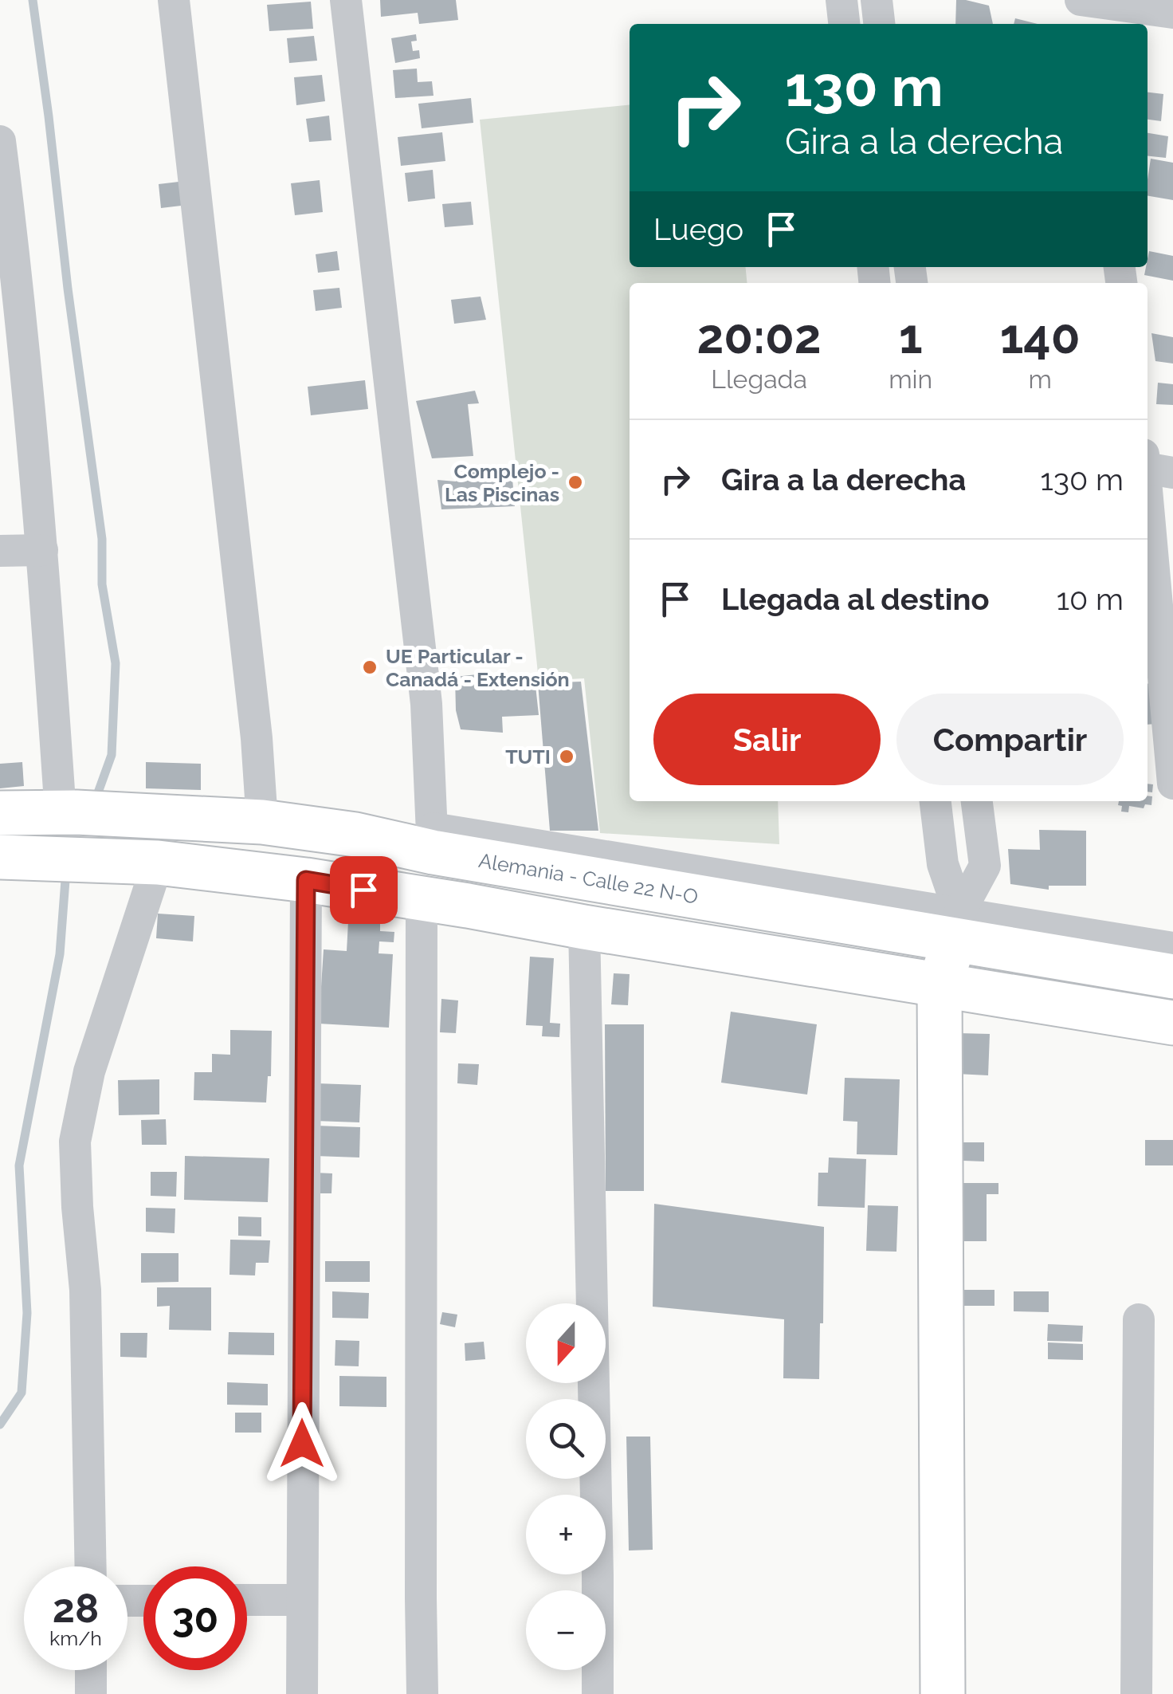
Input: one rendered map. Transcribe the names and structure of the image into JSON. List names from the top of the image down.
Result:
{
  "streets": {
    "street": ["Alemania - Calle 22 N-O"]
  },
  "places": ["Complejo - Las Piscinas", "UE Particular - Canadá - Extensión", "TUTI"],
  "north": "bottom",
  "page": {
    "turn": ["130 m", "Gira a la derecha"],
    "then": "Luego",
    "eta": [
      "20:02",
      "Llegada",
      "1",
      "min",
      "140",
      "m"
    ],
    "list": [
      {
        "name": "Gira a la derecha",
        "value": "130 m"
      },
      {
        "name": "Llegada al destino",
        "value": "10 m"
      }
    ],
    "buttons": ["Salir", "Compartir"],
    "map_buttons": ["+", "−"],
    "speed": "28 km/h",
    "limit": "30"
  }
}
